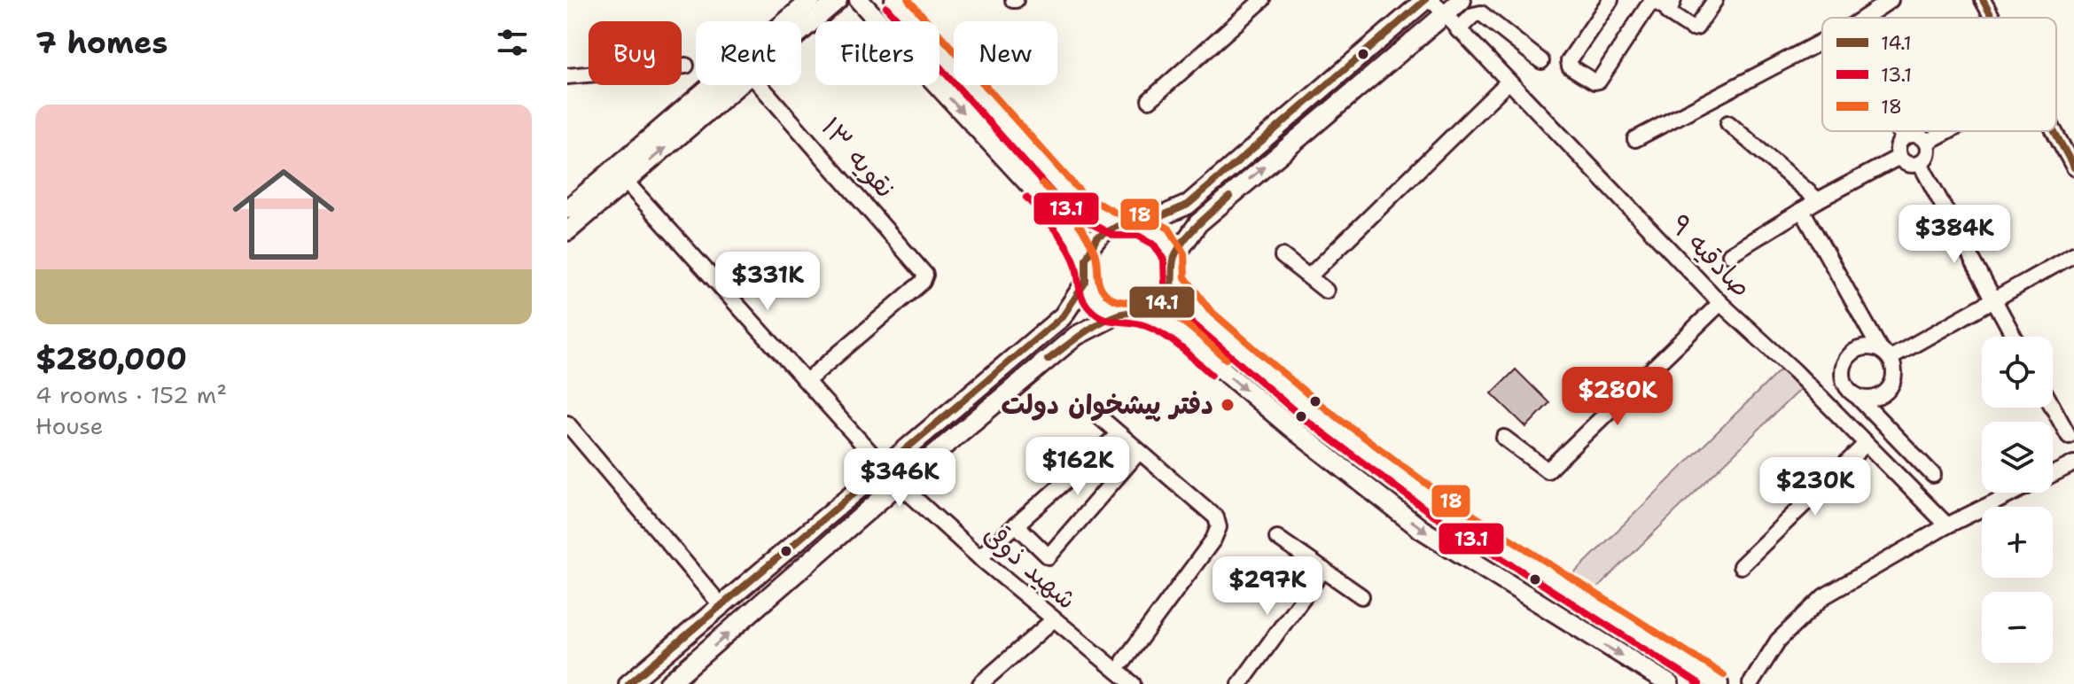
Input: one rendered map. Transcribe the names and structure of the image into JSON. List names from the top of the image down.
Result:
{
  "streets": {
    "street": ["نقویه ۱۳", "صادقیه ۹", "شهید ذوقی"]
  },
  "crossings": [
    ["نقویه ۱۳", "شهید ذوقی"]
  ],
  "places": ["دفتر پیشخوان دولت"],
  "lines": ["transit line 14.1", "transit line 18", "transit line 13.1"],
  "legend": ["14.1", "13.1", "18"],
  "page": {
    "heading": "7 homes",
    "chip": [
      "Buy",
      "Rent",
      "Filters",
      "New"
    ],
    "list": [
      {
        "name": "$280,000",
        "note": "4 rooms · 152 m² · House"
      }
    ],
    "price": [
      "$384K",
      "$331K",
      "$280K",
      "$162K",
      "$346K",
      "$230K",
      "$297K"
    ],
    "map_buttons": ["+", "−"]
  }
}
